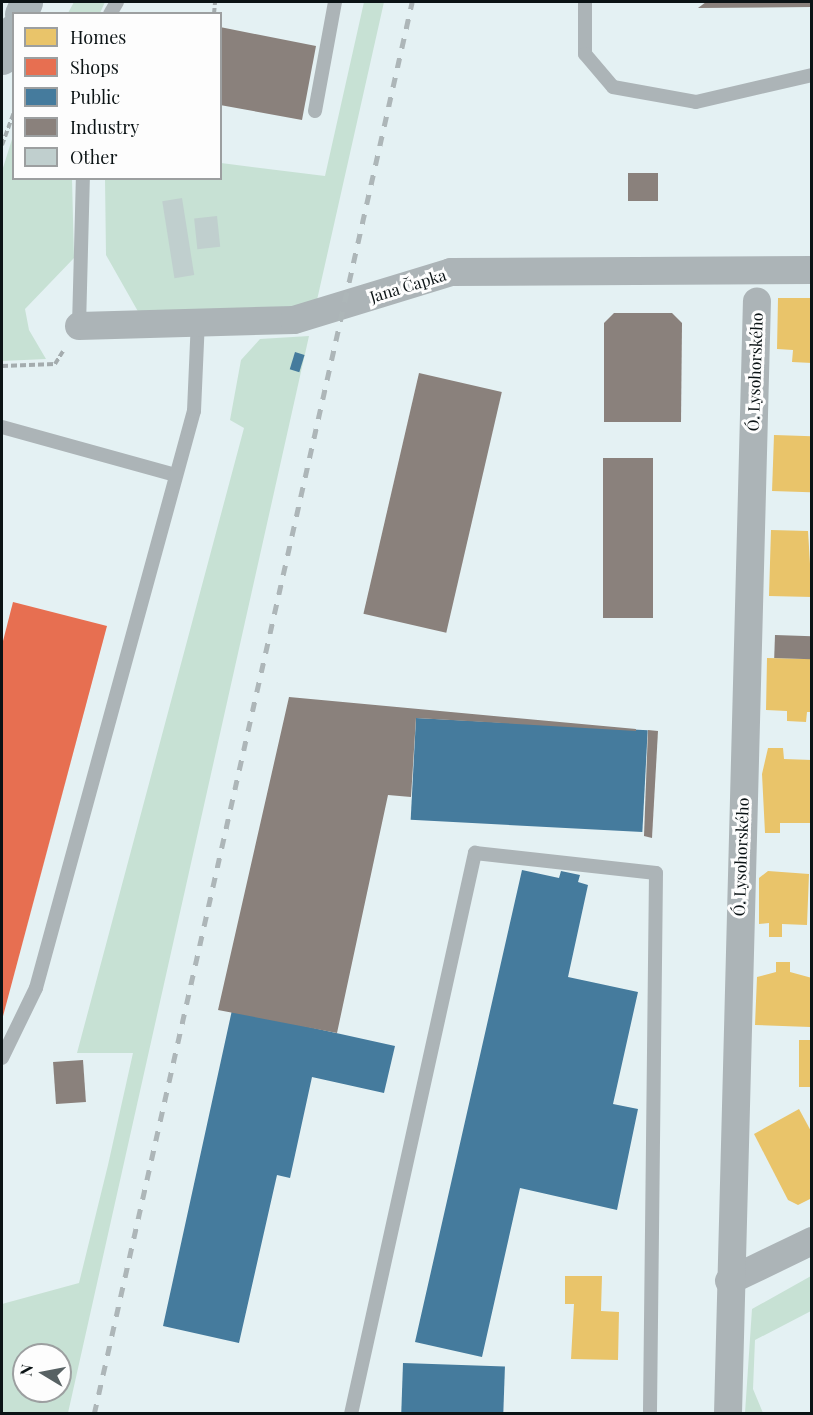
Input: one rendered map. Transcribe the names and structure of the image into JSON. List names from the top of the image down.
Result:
{
  "streets": {
    "street": ["Jana Čapka", "Ó. Lysohorského"]
  },
  "legend": [
    "Homes",
    "Shops",
    "Public",
    "Industry",
    "Other"
  ],
  "north": "left"
}
